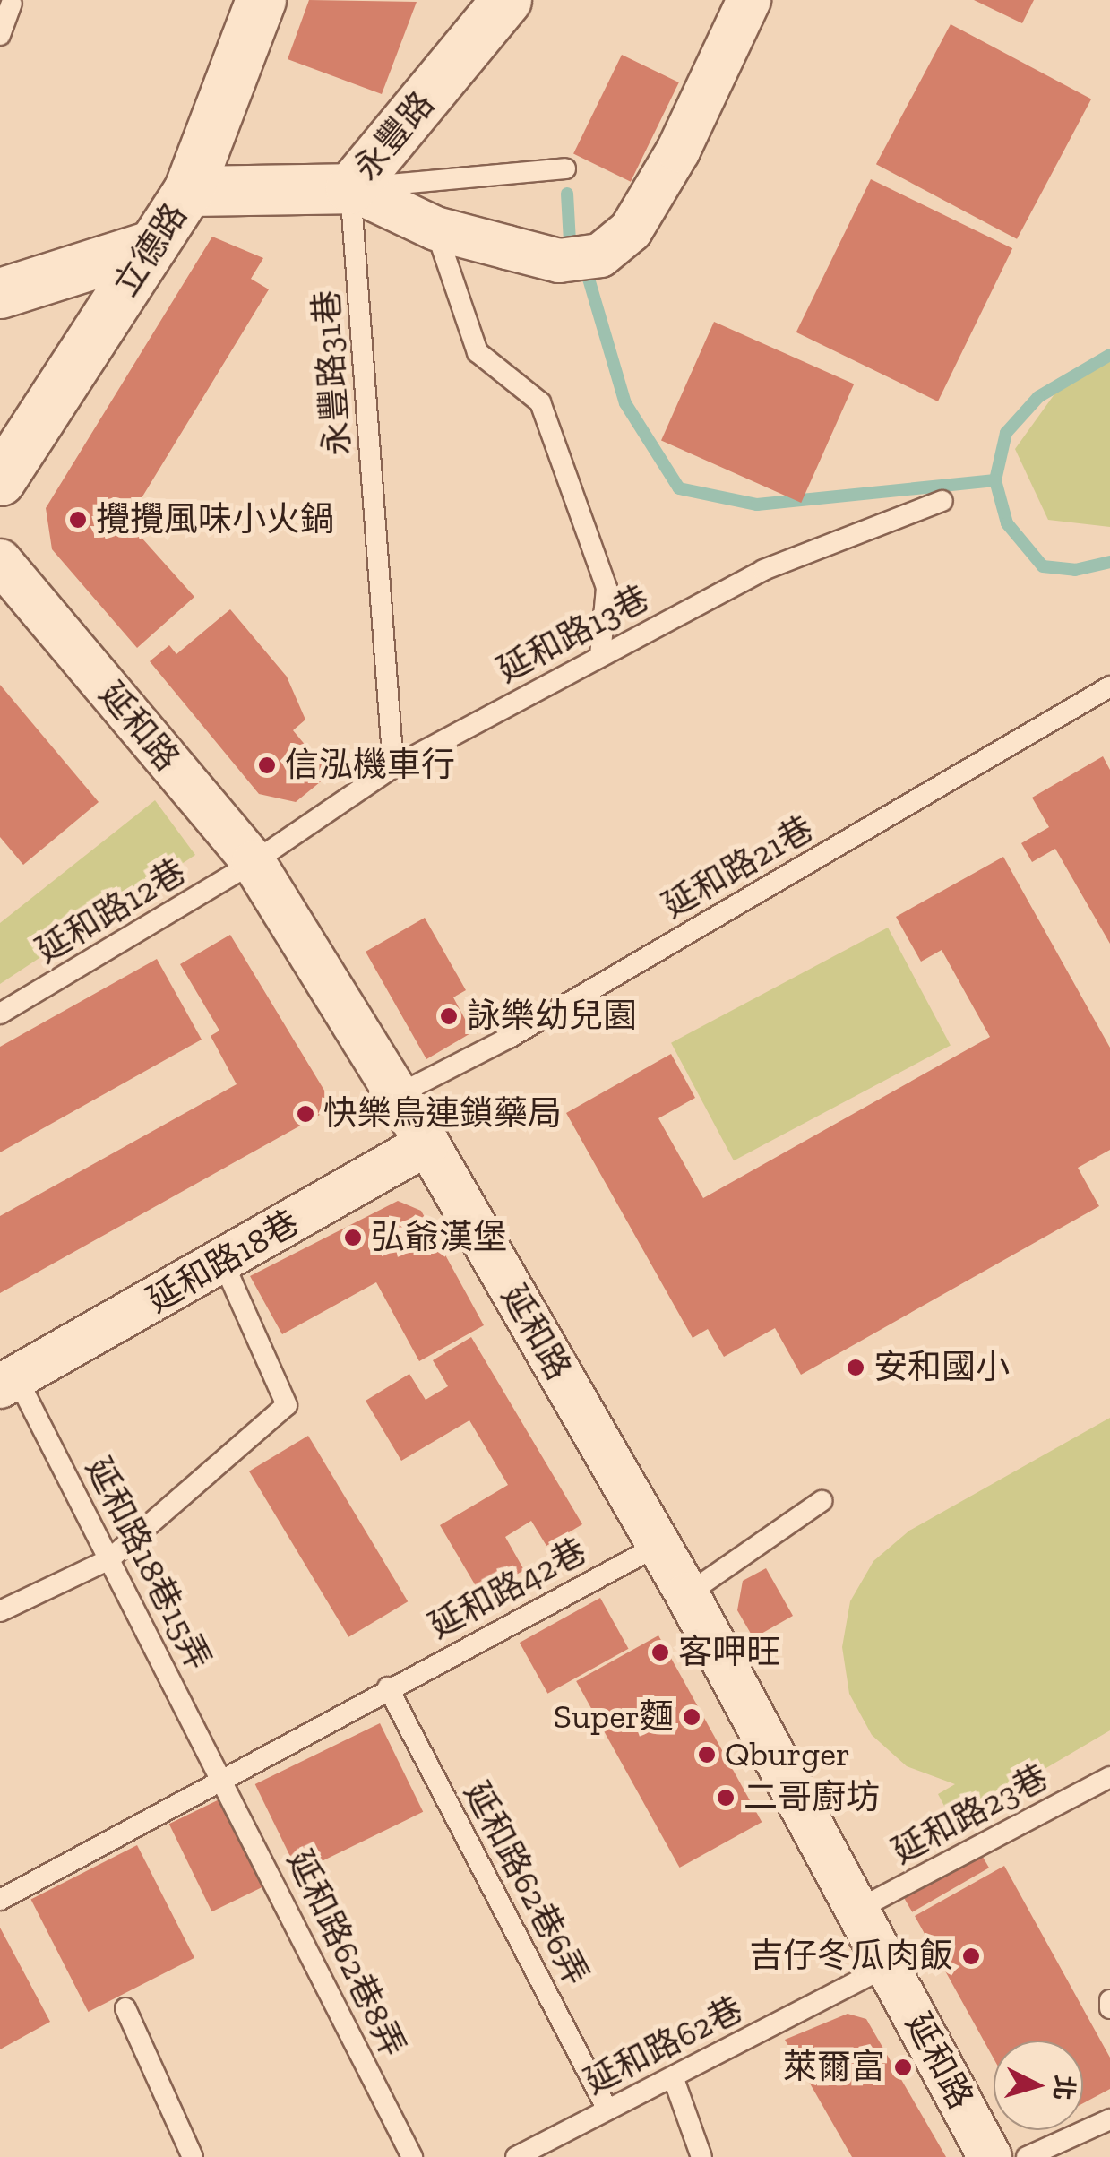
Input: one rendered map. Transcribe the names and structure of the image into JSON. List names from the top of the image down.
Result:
{
  "streets": {
    "street": [
      "永豐路",
      "立德路",
      "延和路",
      "延和路18巷"
    ],
    "lane": [
      "永豐路31巷",
      "延和路13巷",
      "延和路21巷",
      "延和路12巷",
      "延和路18巷15弄",
      "延和路42巷",
      "延和路23巷",
      "延和路62巷6弄",
      "延和路62巷8弄",
      "延和路62巷"
    ]
  },
  "crossings": [
    ["永豐路", "立德路"],
    ["永豐路", "永豐路31巷"],
    ["永豐路31巷", "延和路13巷"],
    ["延和路13巷", "延和路"],
    ["延和路13巷", "延和路12巷"],
    ["延和路", "延和路21巷"],
    ["延和路", "延和路12巷"],
    ["延和路", "延和路18巷"],
    ["延和路", "延和路42巷"],
    ["延和路", "延和路23巷"],
    ["延和路", "延和路62巷"],
    ["延和路18巷", "延和路18巷15弄"],
    ["延和路18巷15弄", "延和路42巷"],
    ["延和路18巷15弄", "延和路62巷8弄"],
    ["延和路42巷", "延和路62巷6弄"],
    ["延和路42巷", "延和路62巷8弄"],
    ["延和路62巷6弄", "延和路62巷"]
  ],
  "places": [
    "攪攪風味小火鍋",
    "信泓機車行",
    "詠樂幼兒園",
    "快樂鳥連鎖藥局",
    "弘爺漢堡",
    "安和國小",
    "客呷旺",
    "Super麵",
    "Qburger",
    "二哥廚坊",
    "吉仔冬瓜肉飯",
    "萊爾富"
  ],
  "north": "right"
}
